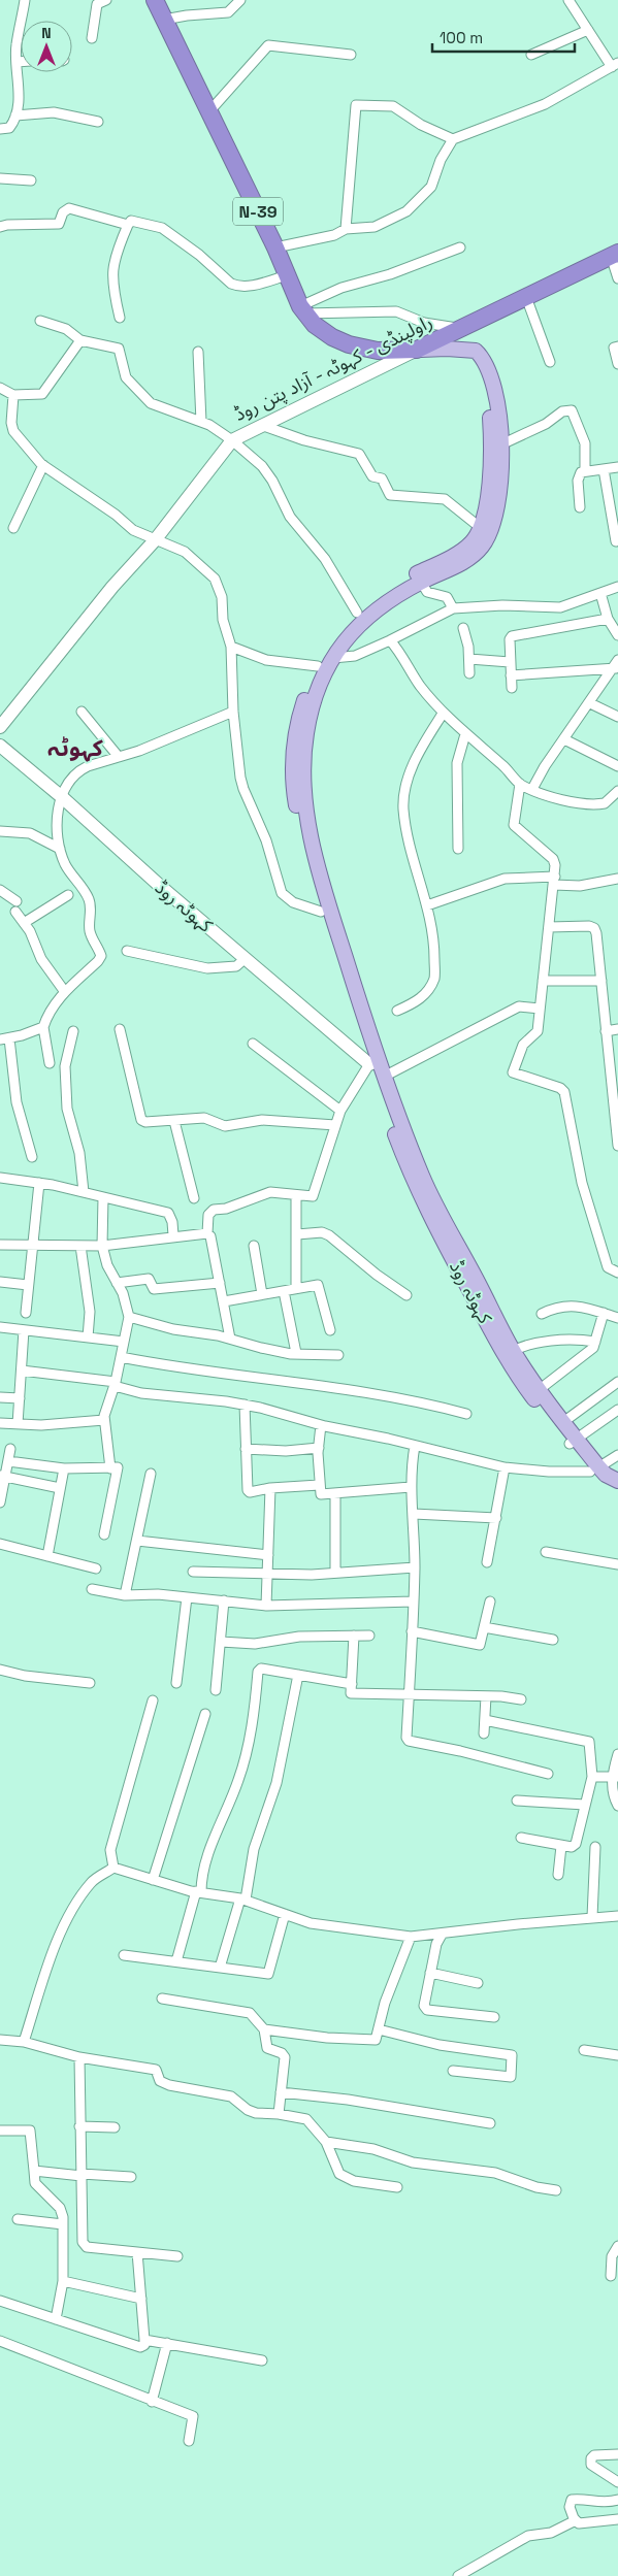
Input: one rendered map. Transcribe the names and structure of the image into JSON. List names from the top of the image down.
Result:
{
  "streets": {
    "highway": ["N-39", "راولپنڈی - کہوٹہ - آزاد پتن روڈ"],
    "main road": ["کہوٹہ روڈ"]
  },
  "crossings": [
    ["N-39", "راولپنڈی - کہوٹہ - آزاد پتن روڈ"]
  ],
  "districts": ["کہوٹہ"],
  "scale_bar": "100 m",
  "north": "top"
}
